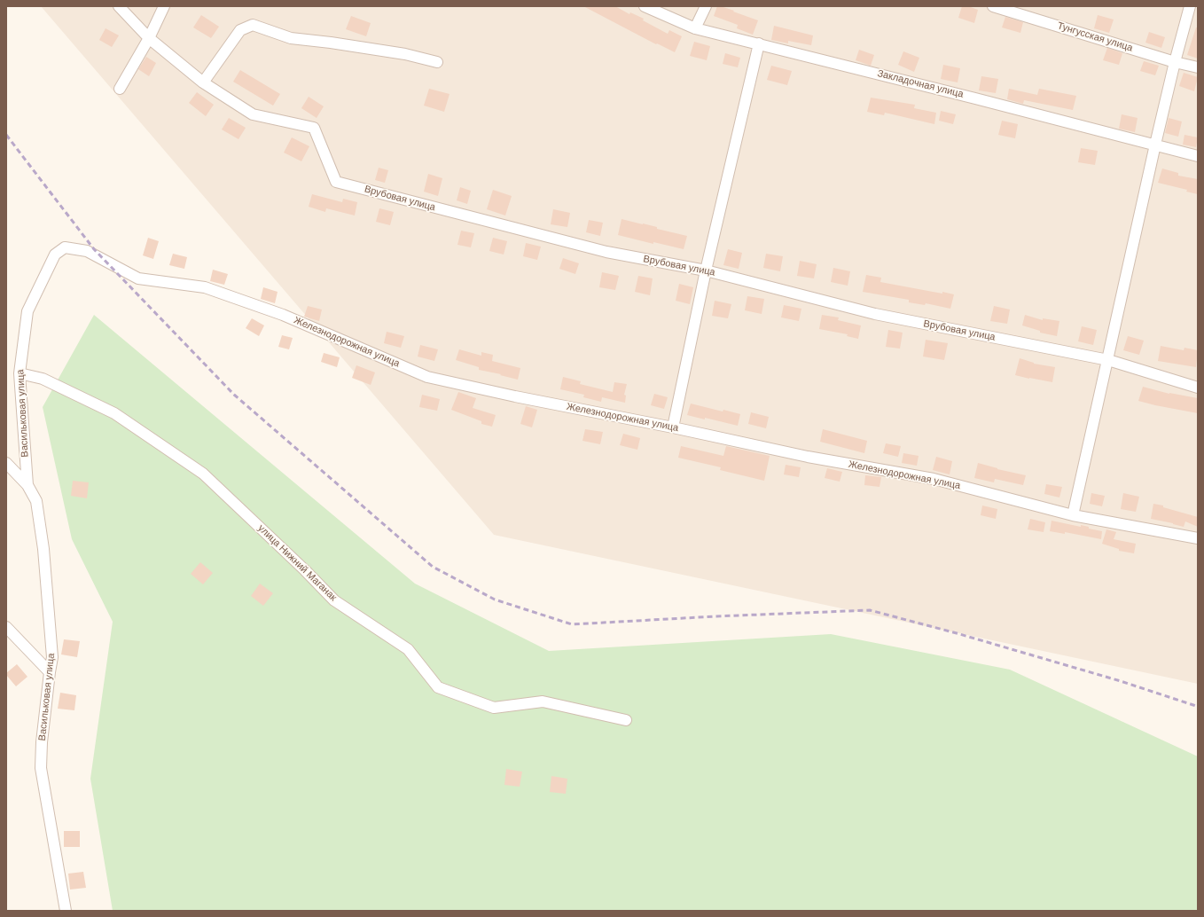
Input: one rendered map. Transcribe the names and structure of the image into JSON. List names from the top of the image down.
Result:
{
  "streets": {
    "street": [
      "Тунгусская улица",
      "Закладочная улица",
      "Врубовая улица",
      "Железнодорожная улица",
      "Васильковая улица",
      "улица Нижний Маганак"
    ]
  },
  "crossings": [
    ["Железнодорожная улица", "Васильковая улица"],
    ["Васильковая улица", "улица Нижний Маганак"]
  ]
}
